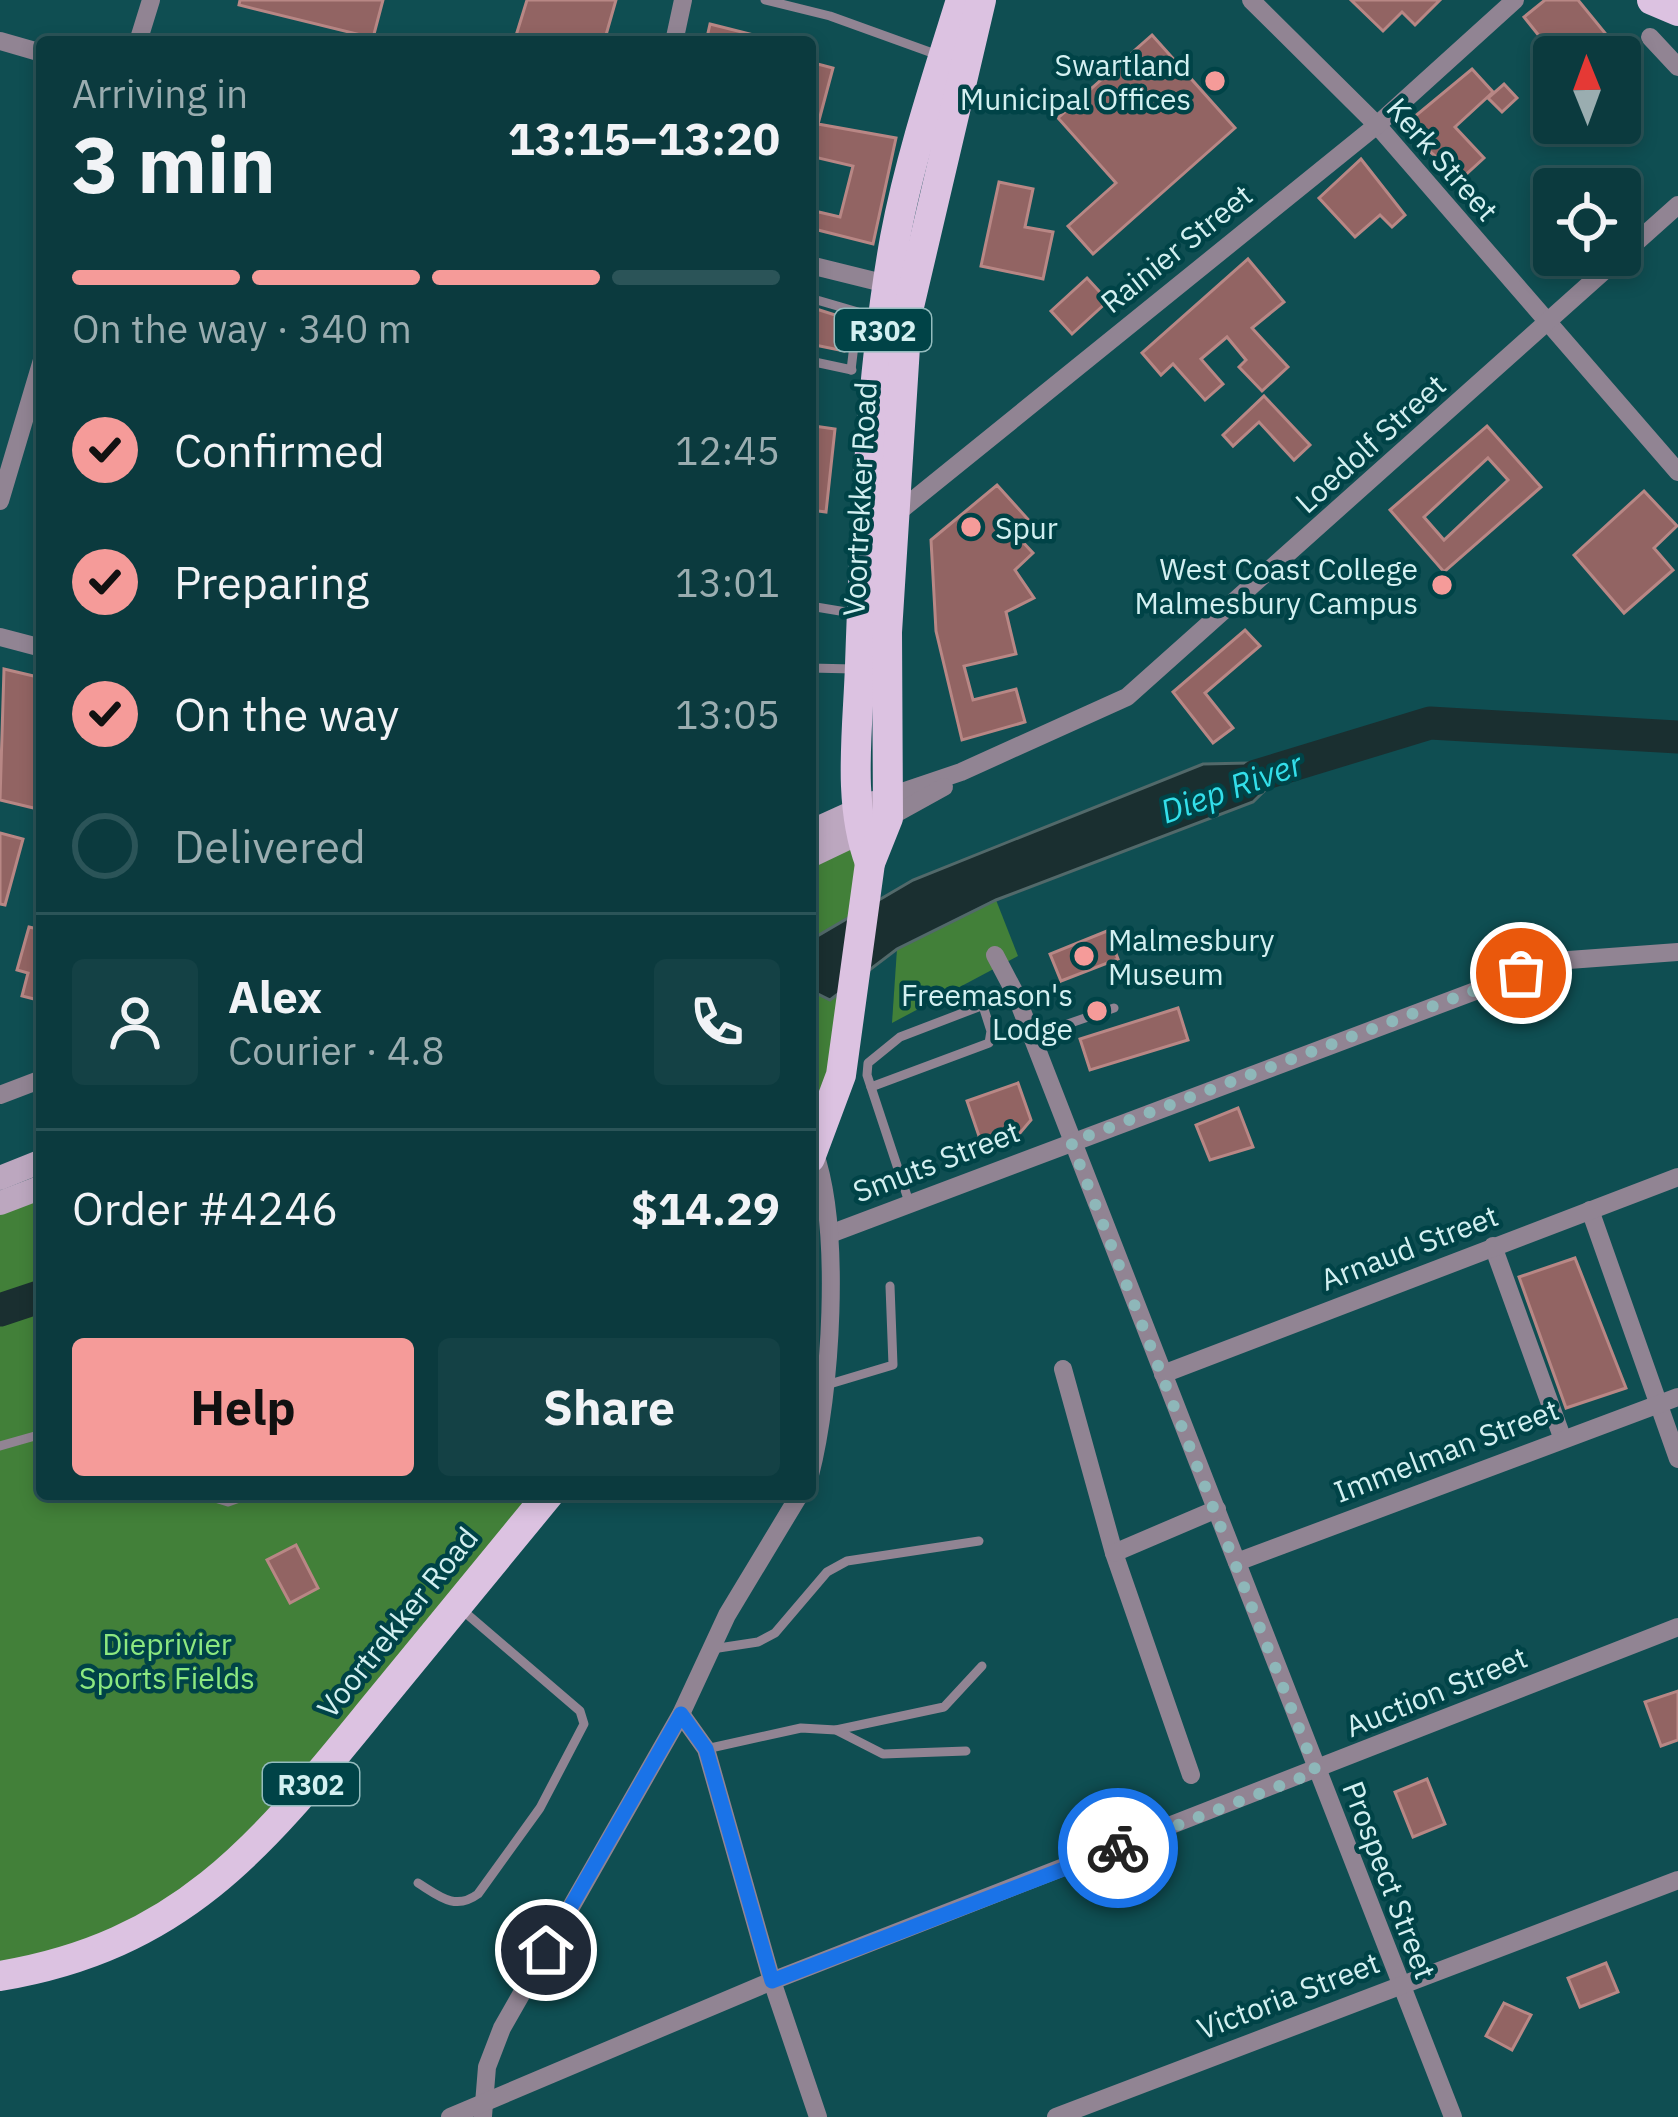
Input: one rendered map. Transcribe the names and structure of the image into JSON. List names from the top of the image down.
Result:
{
  "streets": {
    "main road": ["R302", "Voortrekker Road"],
    "street": [
      "Kerk Street",
      "Rainier Street",
      "Loedolf Street",
      "Smuts Street",
      "Arnaud Street",
      "Immelman Street",
      "Auction Street",
      "Prospect Street",
      "Victoria Street"
    ]
  },
  "crossings": [
    ["Kerk Street", "Rainier Street"],
    ["Kerk Street", "Loedolf Street"],
    ["Rainier Street", "Voortrekker Road"],
    ["Loedolf Street", "Voortrekker Road"],
    ["Smuts Street", "Prospect Street"],
    ["Arnaud Street", "Prospect Street"],
    ["Immelman Street", "Prospect Street"],
    ["Auction Street", "Prospect Street"],
    ["Prospect Street", "Victoria Street"]
  ],
  "water": ["Diep River"],
  "parks": ["Dieprivier Sports Fields"],
  "places": [
    "Swartland Municipal Offices",
    "Spur",
    "West Coast College Malmesbury Campus",
    "Malmesbury Museum",
    "Freemason's Lodge"
  ],
  "north": "top",
  "page": {
    "heading": ["3 min", "Arriving in", "13:15–13:20"],
    "panel": [
      "Alex",
      "Courier · 4.8",
      "Order #4246",
      "$14.29"
    ],
    "bar": "On the way · 340 m",
    "list": [
      ["Confirmed", "12:45"],
      ["Preparing", "13:01"],
      ["On the way", "13:05"],
      "Delivered"
    ],
    "buttons": ["Help", "Share"]
  }
}
